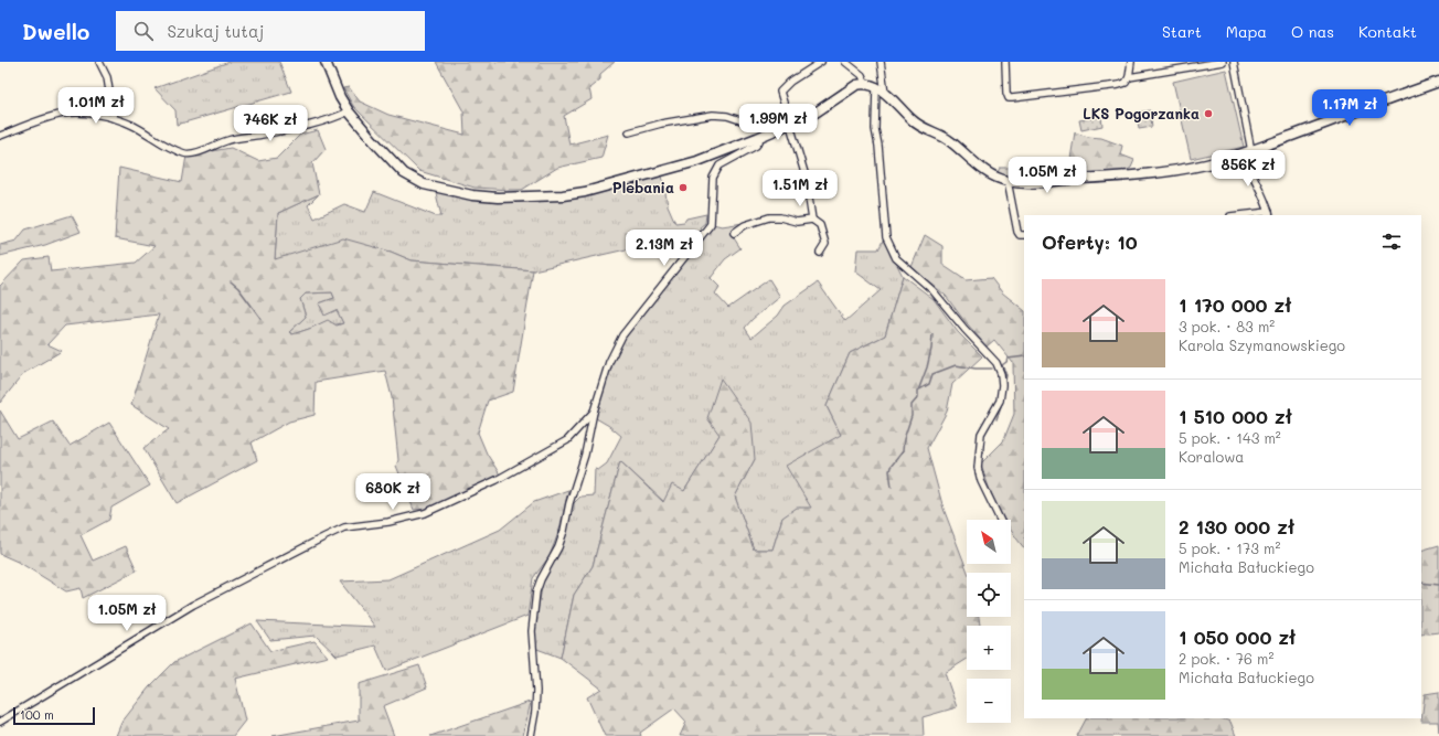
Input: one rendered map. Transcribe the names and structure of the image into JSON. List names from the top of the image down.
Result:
{
  "places": ["LKS Pogorzanka", "Plebania"],
  "scale_bar": "100 m",
  "north": "top left",
  "page": {
    "header": "Dwello",
    "search": "Szukaj tutaj",
    "nav": [
      "Start",
      "Mapa",
      "O nas",
      "Kontakt"
    ],
    "price": [
      "1.01M zł",
      "1.17M zł",
      "1.99M zł",
      "746K zł",
      "856K zł",
      "1.05M zł",
      "1.51M zł",
      "2.13M zł",
      "680K zł",
      "1.05M zł"
    ],
    "heading": "Oferty: 10",
    "list": [
      {
        "name": "1 170 000 zł",
        "note": "3 pok. · 83 m² · Karola Szymanowskiego"
      },
      {
        "name": "1 510 000 zł",
        "note": "5 pok. · 143 m² · Koralowa"
      },
      {
        "name": "2 130 000 zł",
        "note": "5 pok. · 173 m² · Michała Bałuckiego"
      },
      {
        "name": "1 050 000 zł",
        "note": "2 pok. · 76 m² · Michała Bałuckiego"
      }
    ],
    "map_buttons": ["+", "−"],
    "scale": "100 m"
  }
}
